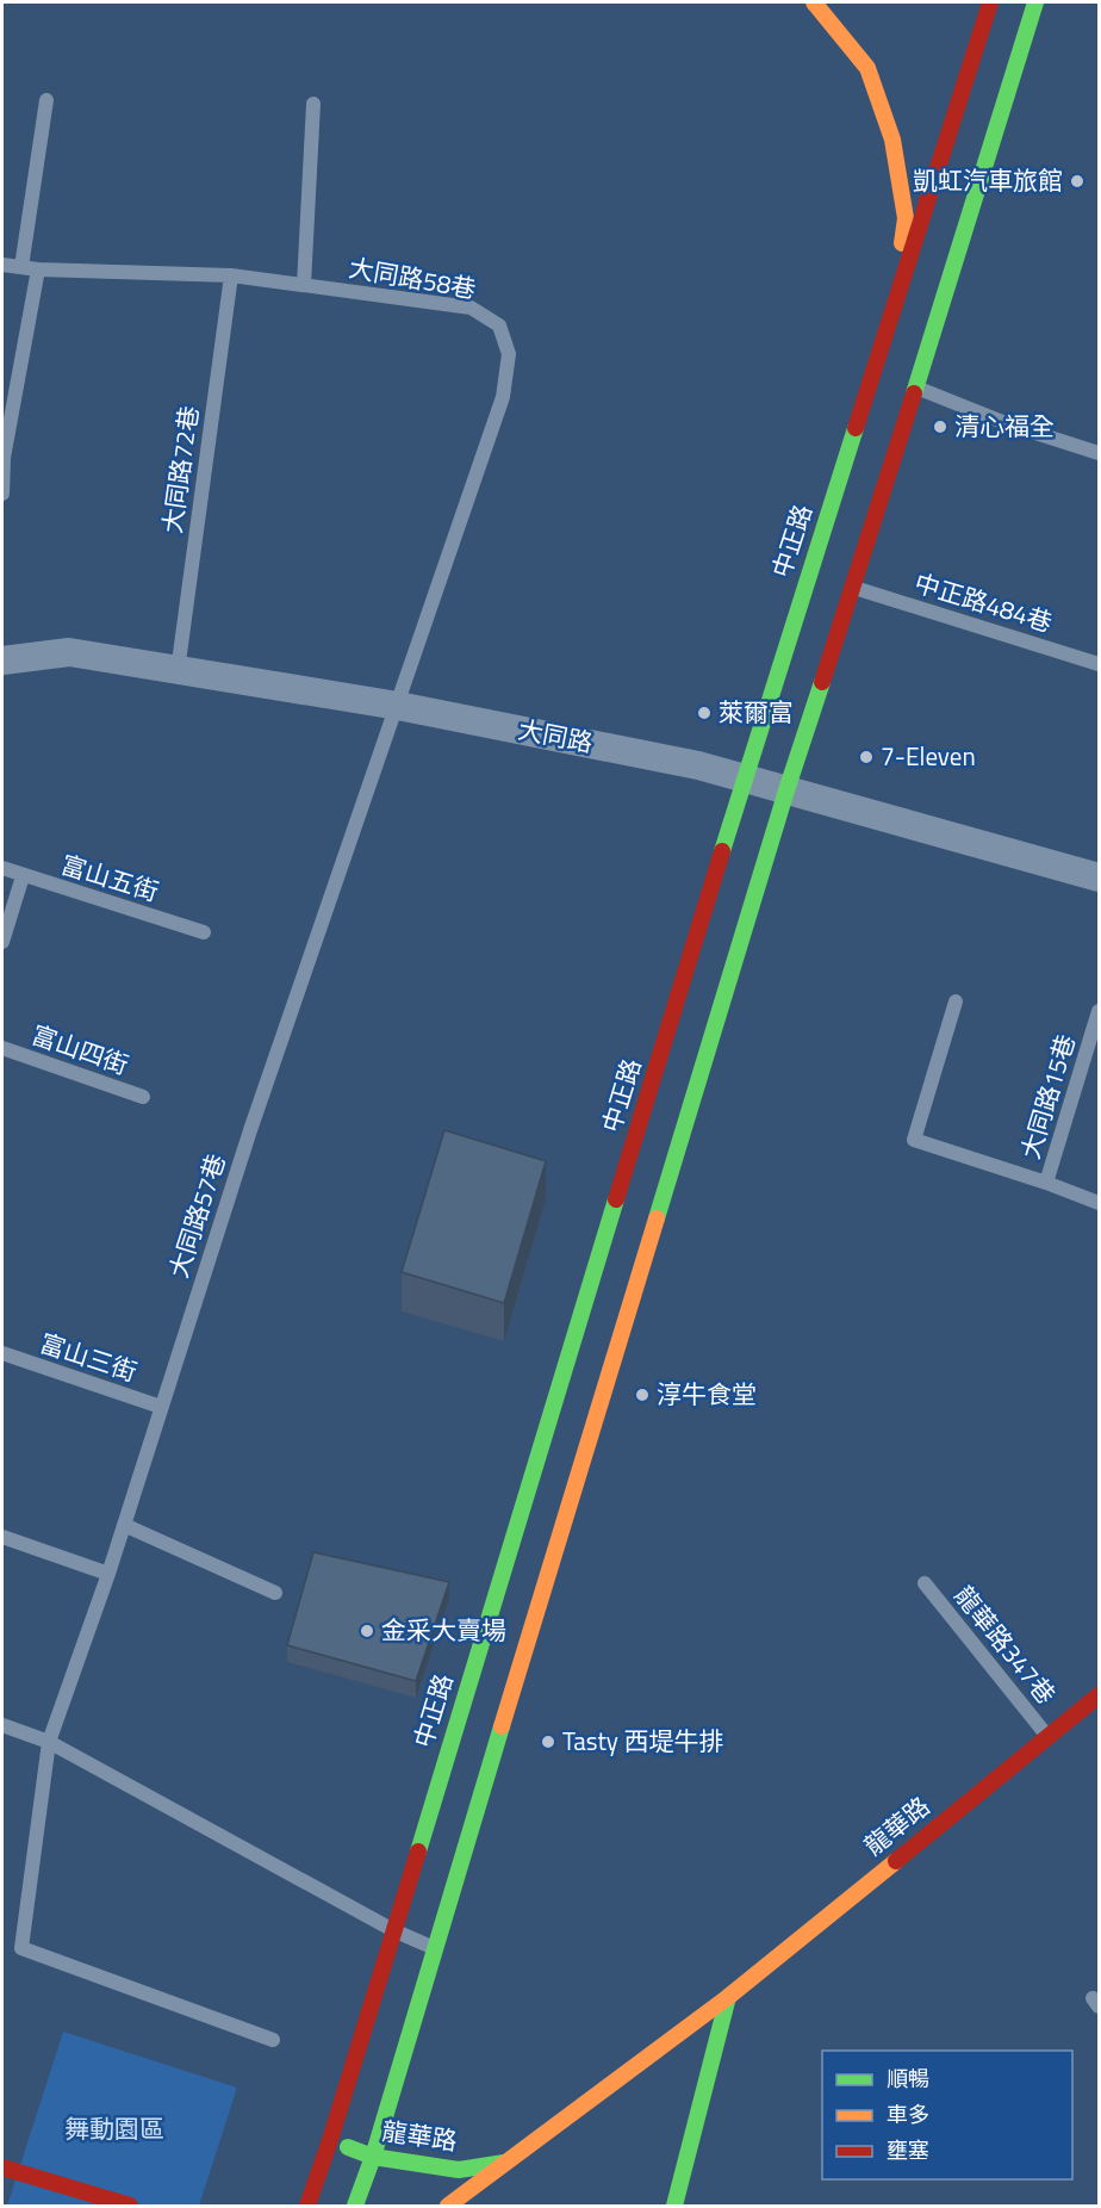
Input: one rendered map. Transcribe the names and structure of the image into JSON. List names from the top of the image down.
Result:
{
  "streets": {
    "main road": ["中正路", "龍華路"],
    "street": ["大同路"],
    "lane": [
      "大同路58巷",
      "大同路72巷",
      "中正路484巷",
      "富山五街",
      "富山四街",
      "大同路15巷",
      "大同路57巷",
      "富山三街",
      "龍華路347巷"
    ]
  },
  "crossings": [
    ["大同路58巷", "大同路72巷"],
    ["大同路58巷", "大同路"],
    ["大同路58巷", "大同路57巷"],
    ["大同路72巷", "大同路"],
    ["中正路", "大同路"],
    ["中正路", "龍華路"],
    ["大同路", "大同路57巷"],
    ["大同路57巷", "富山三街"],
    ["龍華路347巷", "龍華路"]
  ],
  "parks": ["舞動園區"],
  "places": [
    "凱虹汽車旅館",
    "清心福全",
    "萊爾富",
    "7-Eleven",
    "淳牛食堂",
    "金采大賣場",
    "Tasty 西堤牛排"
  ],
  "legend": ["順暢", "車多", "壅塞"]
}
